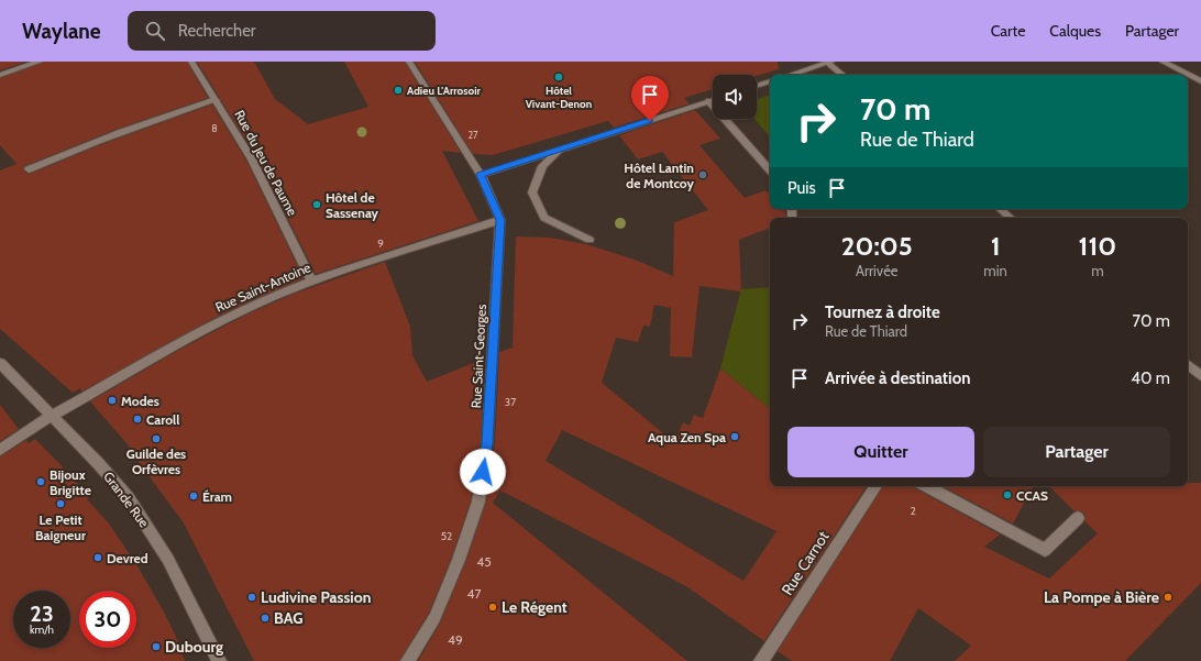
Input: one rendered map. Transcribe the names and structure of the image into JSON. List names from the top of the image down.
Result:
{
  "streets": {
    "street": [
      "Rue du Jeu de Paume",
      "Rue Saint-Antoine",
      "Rue Saint-Georges",
      "Grande Rue",
      "Rue Carnot"
    ]
  },
  "crossings": [
    ["Rue du Jeu de Paume", "Rue Saint-Antoine"],
    ["Rue Saint-Antoine", "Rue Saint-Georges"],
    ["Rue Saint-Antoine", "Grande Rue"]
  ],
  "places": [
    "Hôtel Vivant-Denon",
    "Adieu L'Arrosoir",
    "Hôtel Lantin de Montcoy",
    "Hôtel de Sassenay",
    "Modes",
    "Caroll",
    "Aqua Zen Spa",
    "Guilde des Orfèvres",
    "Bijoux Brigitte",
    "CCAS",
    "Éram",
    "Le Petit Baigneur",
    "Devred",
    "Ludivine Passion",
    "La Pompe à Bière",
    "Le Régent",
    "BAG",
    "Dubourg"
  ],
  "house_numbers": [
    "8",
    "27",
    "9",
    "37",
    "2",
    "52",
    "45",
    "47",
    "49"
  ],
  "page": {
    "header": "Waylane",
    "search": "Rechercher",
    "nav": ["Carte", "Calques", "Partager"],
    "turn": ["70 m", "Rue de Thiard"],
    "then": "Puis",
    "eta": [
      "20:05",
      "Arrivée",
      "1",
      "min",
      "110",
      "m"
    ],
    "list": [
      {
        "name": "Tournez à droite",
        "note": "Rue de Thiard",
        "value": "70 m"
      },
      {
        "name": "Arrivée à destination",
        "value": "40 m"
      }
    ],
    "buttons": ["Quitter", "Partager"],
    "speed": "23 km/h",
    "limit": "30"
  }
}
